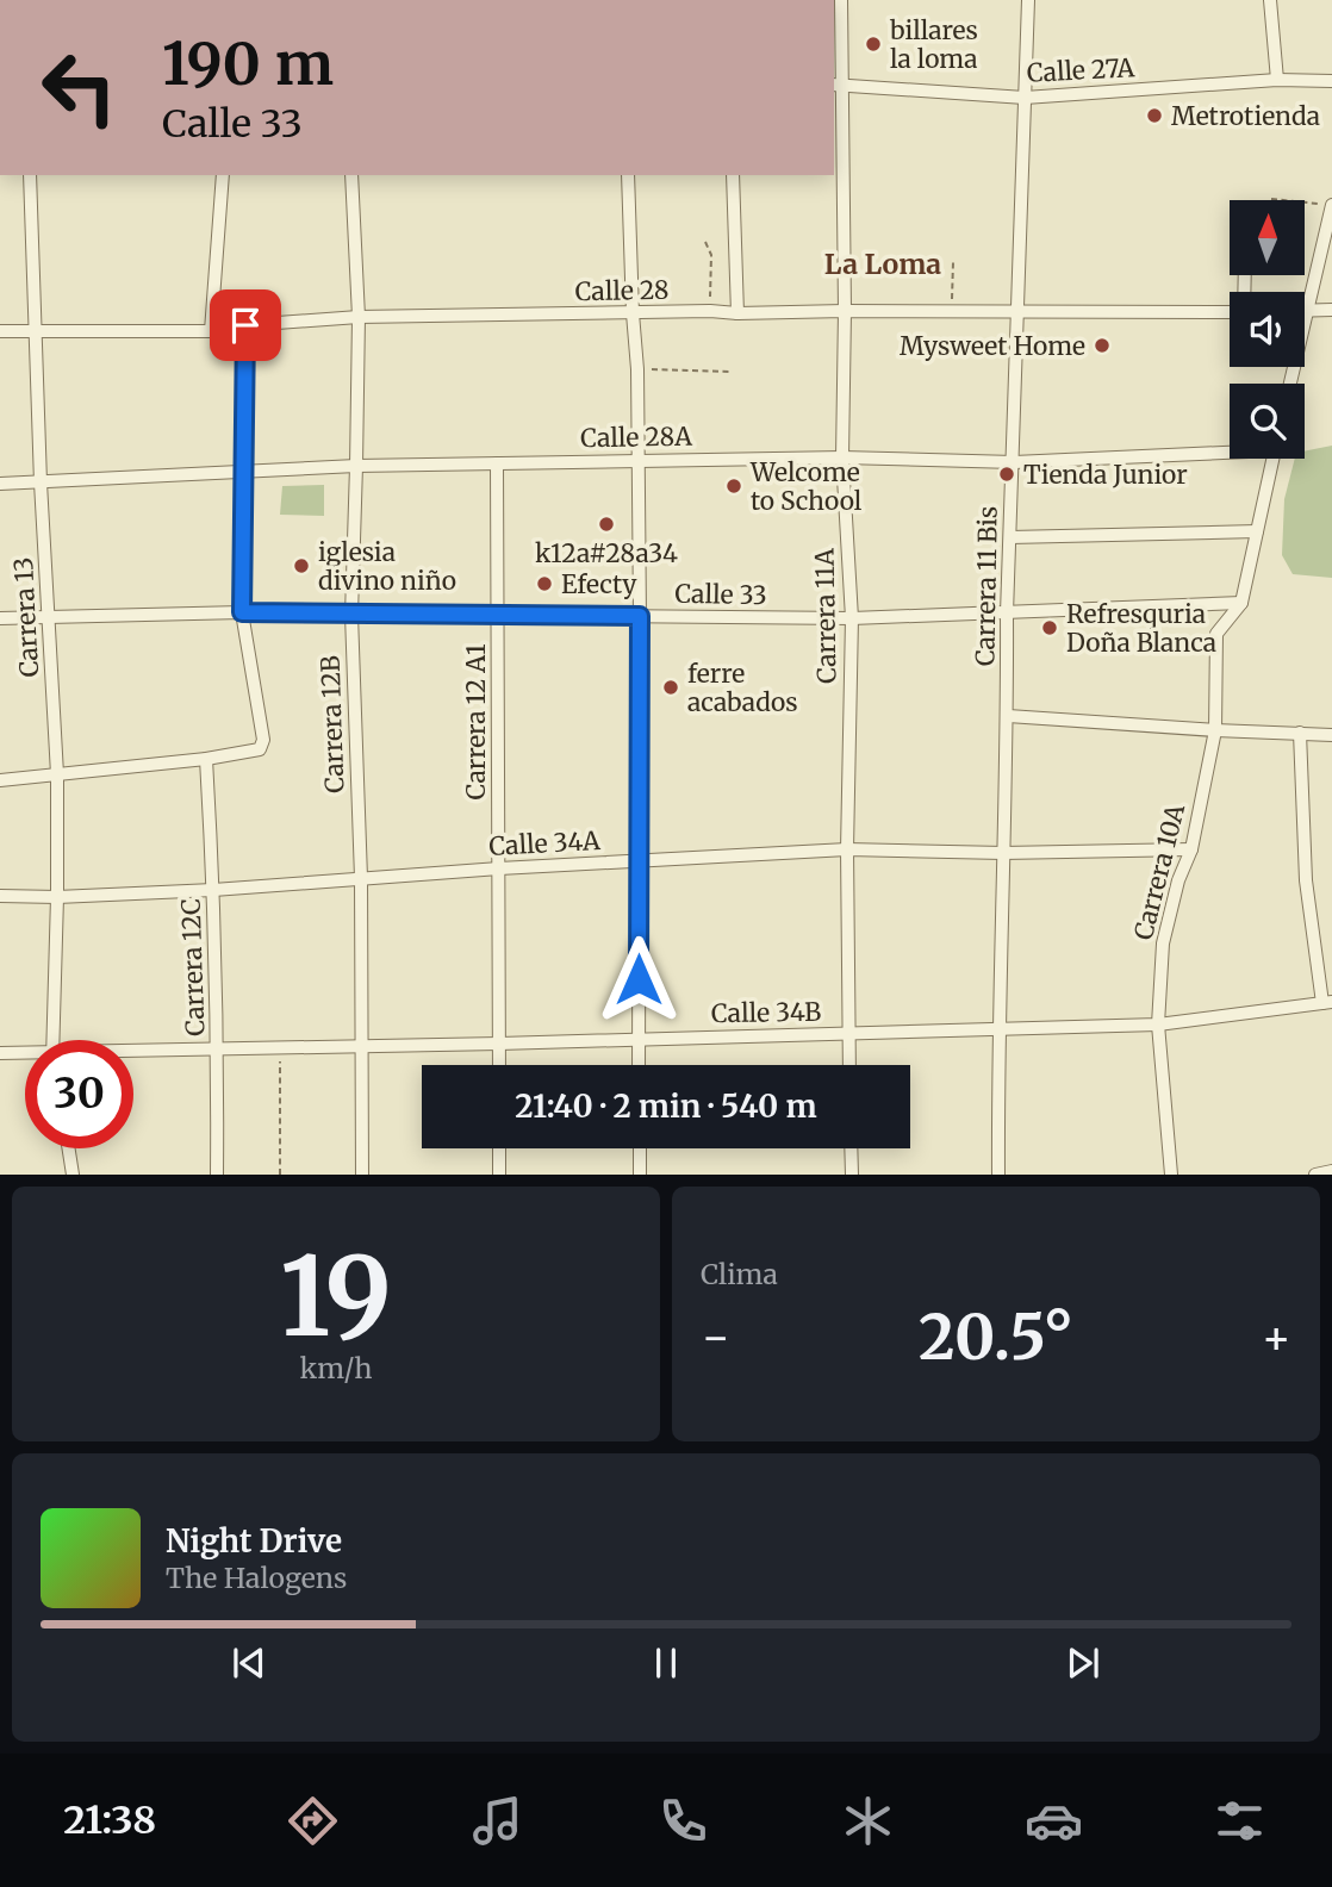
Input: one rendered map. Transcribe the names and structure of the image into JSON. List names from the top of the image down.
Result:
{
  "streets": {
    "street": [
      "Calle 27A",
      "Calle 28",
      "Calle 28A",
      "Carrera 11 Bis",
      "Calle 33",
      "Carrera 11A",
      "Carrera 13",
      "Carrera 12 A1",
      "Carrera 12B",
      "Calle 34A",
      "Carrera 10A",
      "Carrera 12C",
      "Calle 34B"
    ]
  },
  "crossings": [
    ["Calle 27A", "Carrera 11 Bis"],
    ["Calle 27A", "Carrera 11A"],
    ["Calle 28", "Carrera 11 Bis"],
    ["Calle 28", "Carrera 11A"],
    ["Calle 28", "Carrera 13"],
    ["Calle 28", "Carrera 12B"],
    ["Calle 28A", "Carrera 11 Bis"],
    ["Calle 28A", "Carrera 11A"],
    ["Calle 28A", "Carrera 13"],
    ["Calle 28A", "Carrera 12 A1"],
    ["Calle 28A", "Carrera 12B"],
    ["Carrera 11 Bis", "Calle 33"],
    ["Carrera 11 Bis", "Calle 34A"],
    ["Carrera 11 Bis", "Calle 34B"],
    ["Calle 33", "Carrera 11A"],
    ["Calle 33", "Carrera 13"],
    ["Calle 33", "Carrera 12 A1"],
    ["Calle 33", "Carrera 12B"],
    ["Calle 33", "Carrera 10A"],
    ["Carrera 11A", "Calle 34A"],
    ["Carrera 11A", "Calle 34B"],
    ["Carrera 13", "Calle 34A"],
    ["Carrera 12 A1", "Calle 34A"],
    ["Carrera 12 A1", "Calle 34B"],
    ["Carrera 12B", "Calle 34A"],
    ["Carrera 12B", "Calle 34B"],
    ["Calle 34A", "Carrera 10A"],
    ["Calle 34A", "Carrera 12C"],
    ["Carrera 10A", "Calle 34B"],
    ["Carrera 12C", "Calle 34B"]
  ],
  "districts": ["La Loma"],
  "places": [
    "billares la loma",
    "Metrotienda",
    "Mysweet Home",
    "Tienda Junior",
    "Welcome to School",
    "k12a#28a34",
    "iglesia divino niño",
    "Efecty",
    "Refresquria Doña Blanca",
    "ferre acabados"
  ],
  "north": "top",
  "page": {
    "turn": ["190 m", "Calle 33"],
    "limit": "30",
    "trip": "21:40 · 2 min · 540 m",
    "tile": [
      ["19", "km/h"],
      "Clima"
    ],
    "heat": ["−", "20.5°", "+"],
    "song": ["Night Drive", "The Halogens"],
    "tabs": "21:38"
  }
}
